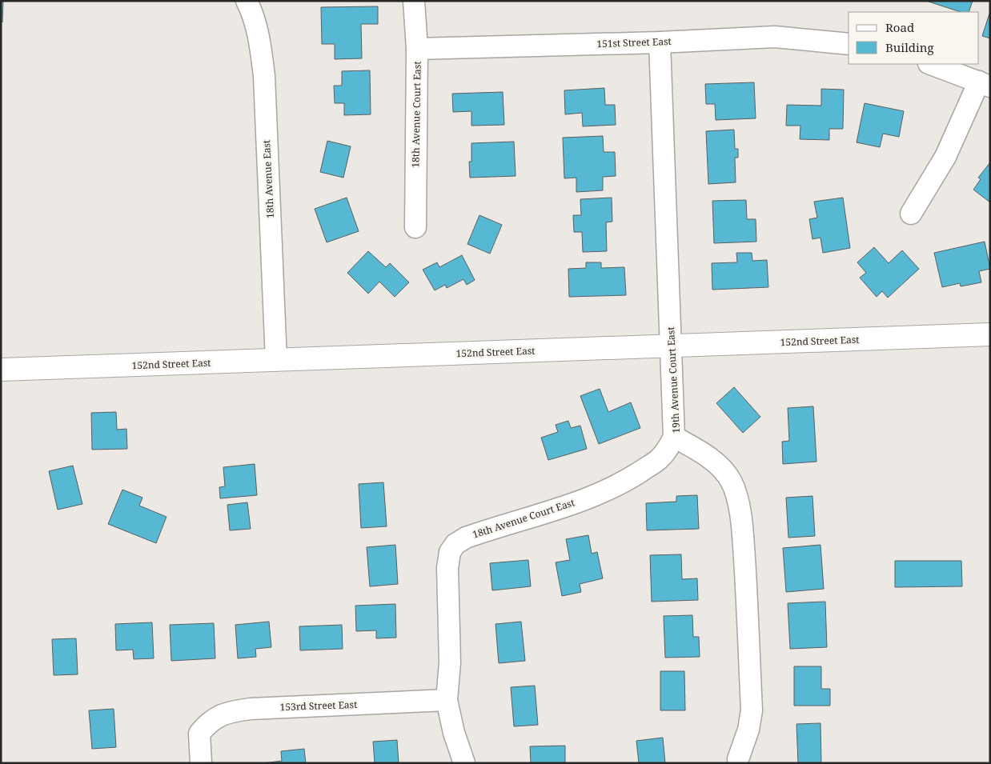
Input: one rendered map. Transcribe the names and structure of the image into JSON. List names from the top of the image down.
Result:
{
  "streets": {
    "main road": ["152nd Street East"],
    "street": [
      "151st Street East",
      "18th Avenue Court East",
      "18th Avenue East",
      "19th Avenue Court East",
      "153rd Street East"
    ]
  },
  "crossings": [
    ["151st Street East", "18th Avenue Court East"],
    ["151st Street East", "19th Avenue Court East"],
    ["18th Avenue Court East", "19th Avenue Court East"],
    ["18th Avenue Court East", "153rd Street East"],
    ["18th Avenue East", "152nd Street East"],
    ["152nd Street East", "19th Avenue Court East"]
  ],
  "legend": ["Road", "Building"]
}
